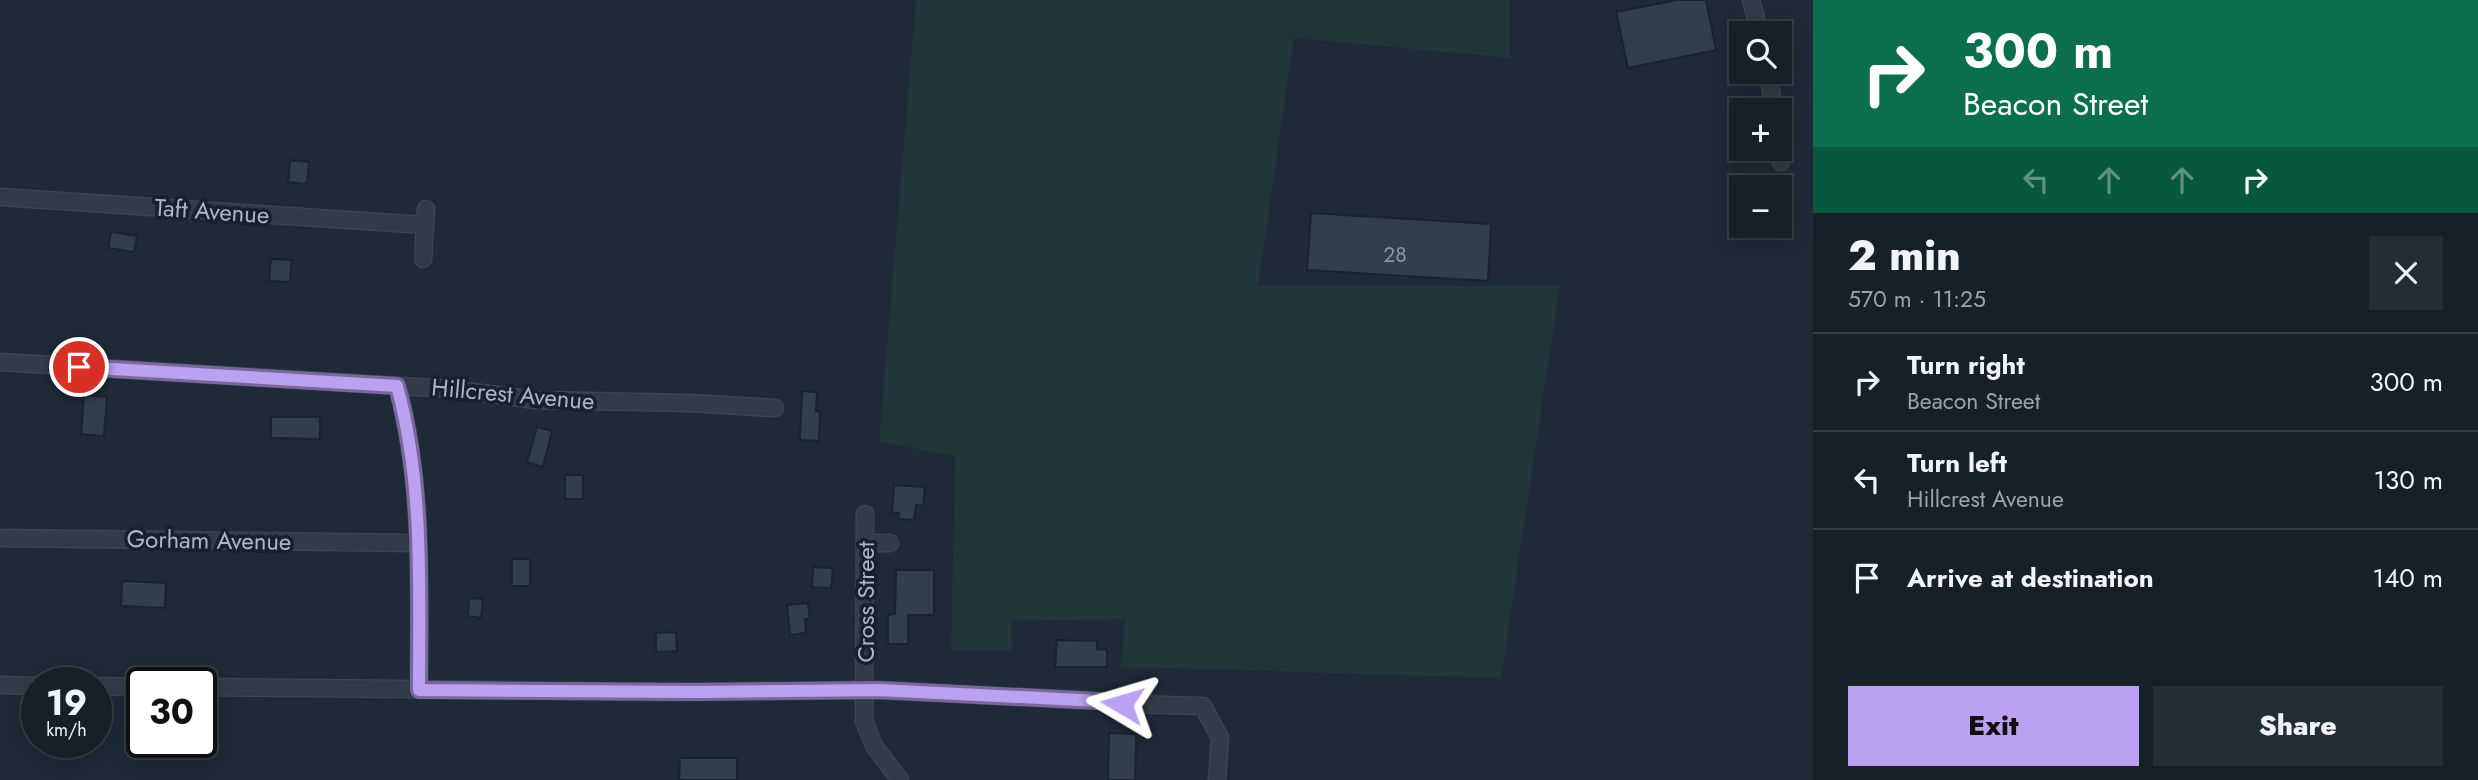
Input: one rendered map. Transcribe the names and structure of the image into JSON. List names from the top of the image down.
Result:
{
  "streets": {
    "street": [
      "Taft Avenue",
      "Hillcrest Avenue",
      "Gorham Avenue",
      "Cross Street"
    ]
  },
  "house_numbers": ["28"],
  "page": {
    "turn": ["300 m", "Beacon Street"],
    "map_buttons": ["+", "−"],
    "heading": ["2 min", "570 m · 11:25"],
    "list": [
      {
        "name": "Turn right",
        "note": "Beacon Street",
        "value": "300 m"
      },
      {
        "name": "Turn left",
        "note": "Hillcrest Avenue",
        "value": "130 m"
      },
      {
        "name": "Arrive at destination",
        "value": "140 m"
      }
    ],
    "speed": "19 km/h",
    "limit": "30",
    "buttons": ["Exit", "Share"]
  }
}
